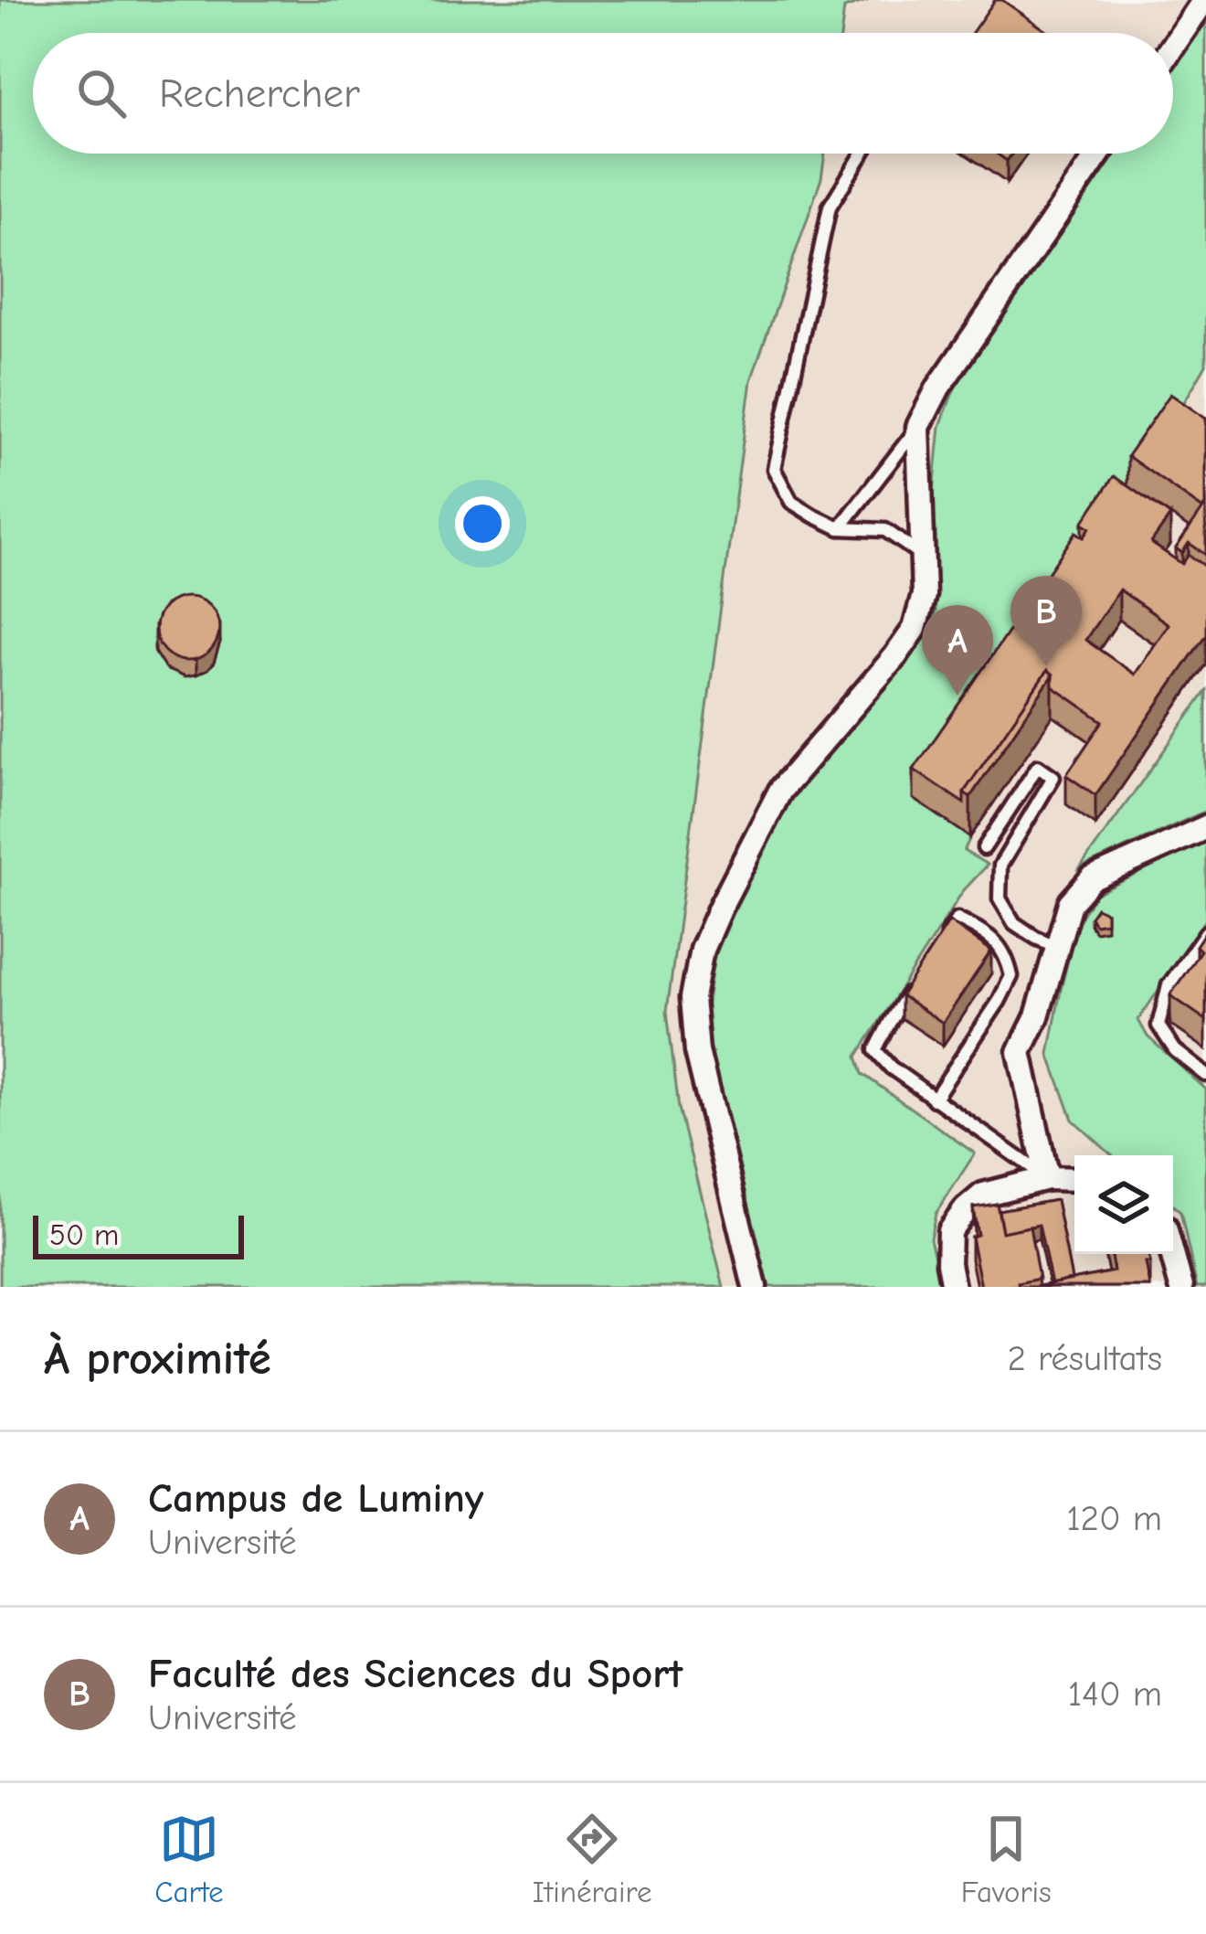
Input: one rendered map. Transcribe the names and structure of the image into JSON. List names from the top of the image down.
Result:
{
  "scale_bar": "50 m",
  "page": {
    "search": "Rechercher",
    "pins": ["B", "A"],
    "scale": "50 m",
    "heading": ["À proximité", "2 résultats"],
    "list": [
      {
        "mark": "A",
        "name": "Campus de Luminy",
        "note": "Université",
        "value": "120 m"
      },
      {
        "mark": "B",
        "name": "Faculté des Sciences du Sport",
        "note": "Université",
        "value": "140 m"
      }
    ],
    "nav": ["Carte", "Itinéraire", "Favoris"]
  }
}
